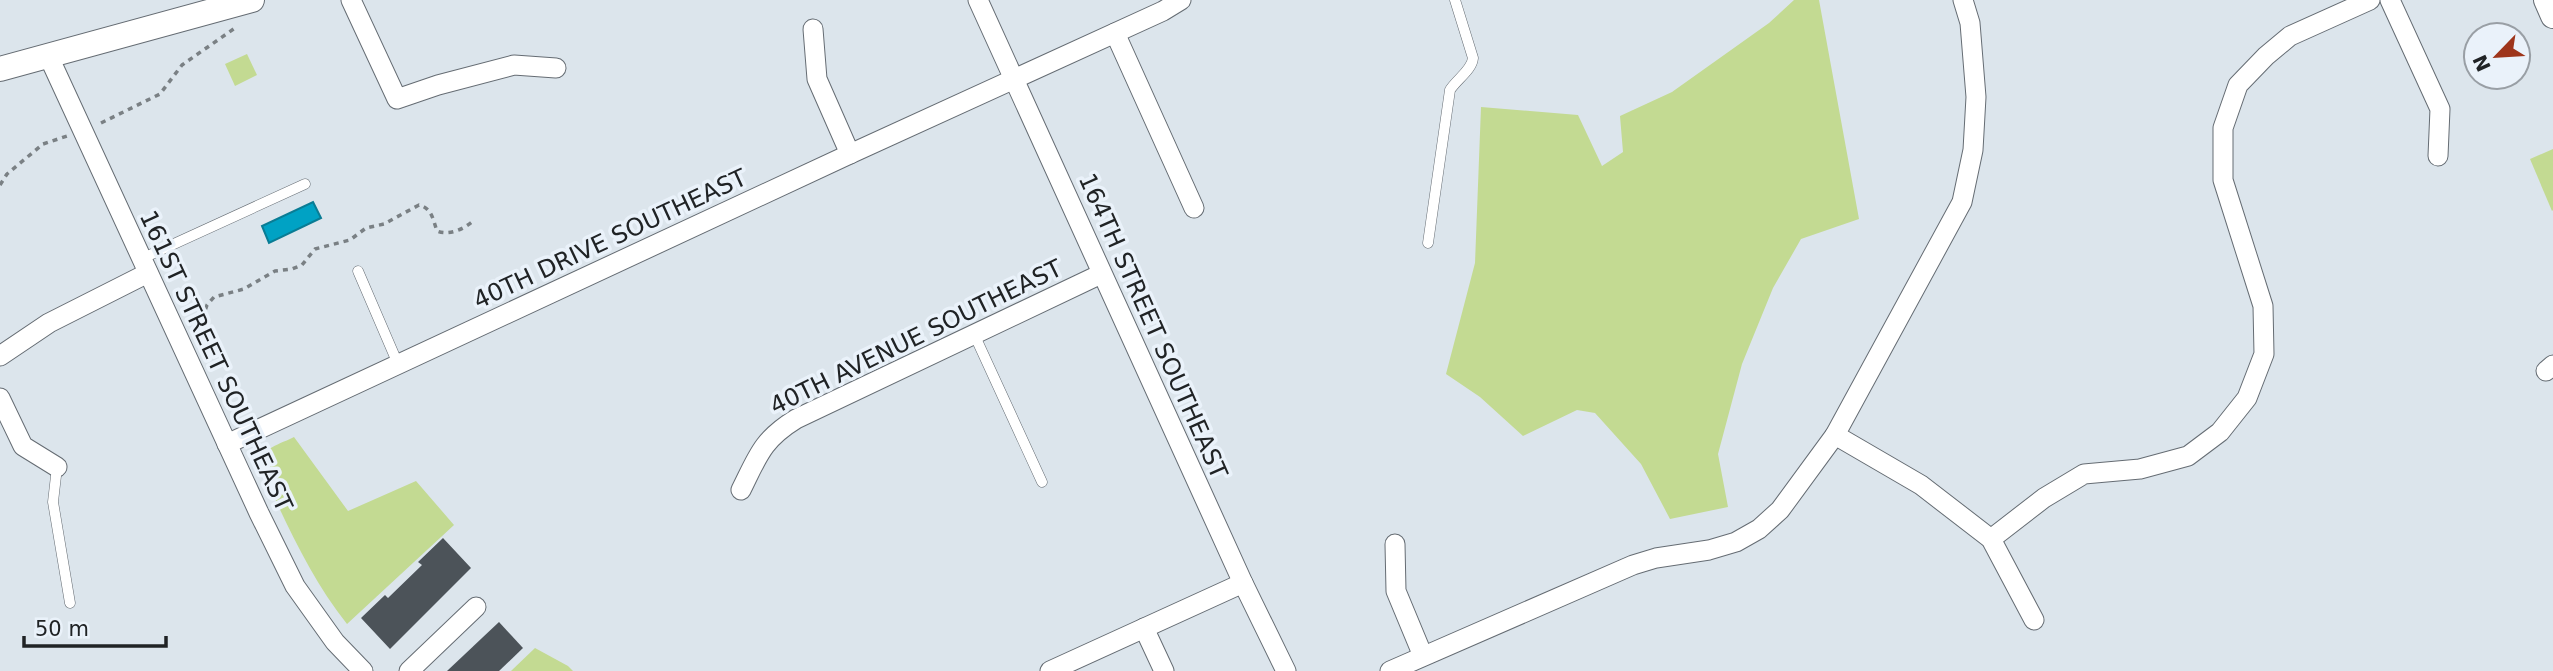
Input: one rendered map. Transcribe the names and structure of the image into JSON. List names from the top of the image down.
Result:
{
  "streets": {
    "street": [
      "40TH DRIVE SOUTHEAST",
      "164TH STREET SOUTHEAST",
      "40TH AVENUE SOUTHEAST",
      "161ST STREET SOUTHEAST"
    ]
  },
  "crossings": [
    ["40TH DRIVE SOUTHEAST", "164TH STREET SOUTHEAST"],
    ["40TH DRIVE SOUTHEAST", "161ST STREET SOUTHEAST"],
    ["164TH STREET SOUTHEAST", "40TH AVENUE SOUTHEAST"]
  ],
  "scale_bar": "50 m",
  "north": "bottom left"
}
